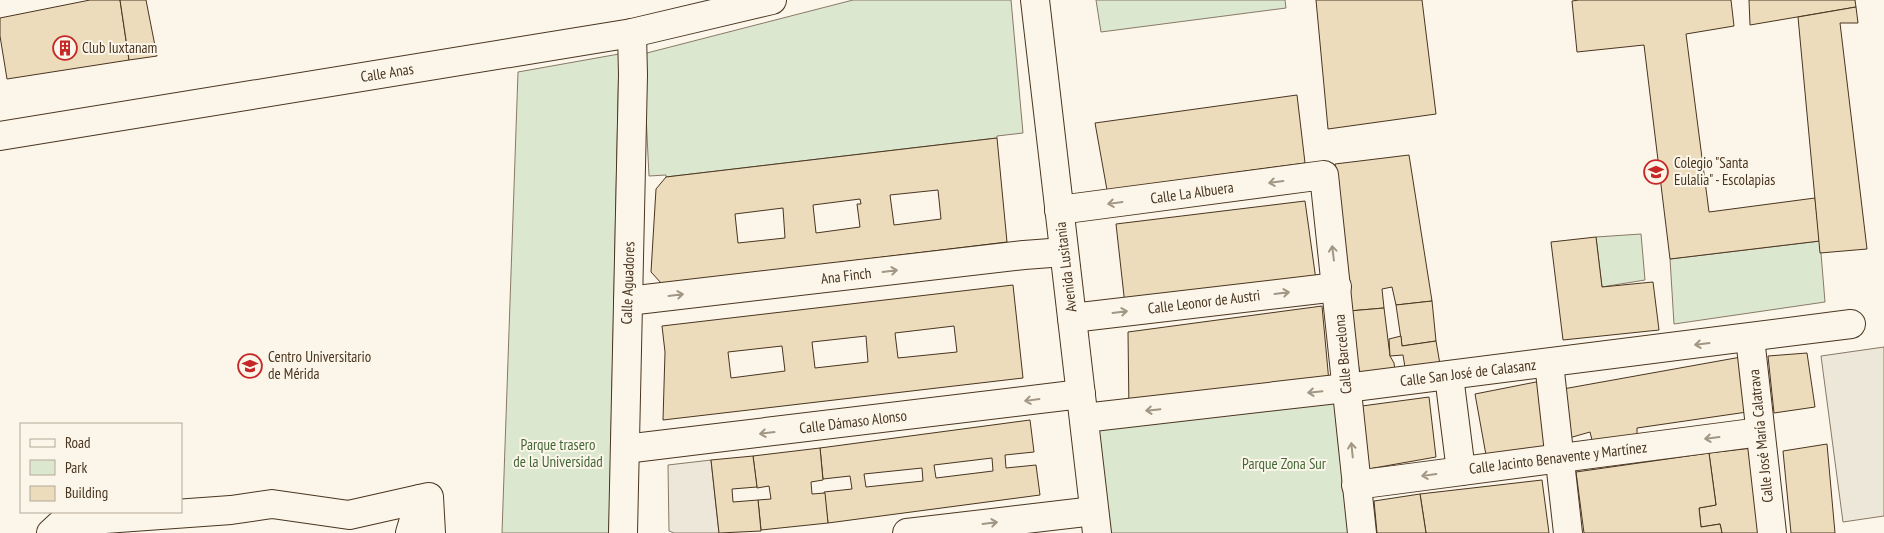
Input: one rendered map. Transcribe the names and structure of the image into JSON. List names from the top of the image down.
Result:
{
  "streets": {
    "street": [
      "Calle Anas",
      "Calle La Albuera",
      "Avenida Lusitania",
      "Ana Finch",
      "Calle Aguadores",
      "Calle Leonor de Austri",
      "Calle Barcelona",
      "Calle San José de Calasanz",
      "Calle Dámaso Alonso",
      "Calle José María Calatrava",
      "Calle Jacinto Benavente y Martínez"
    ]
  },
  "crossings": [
    ["Calle Anas", "Calle Aguadores"],
    ["Calle La Albuera", "Avenida Lusitania"],
    ["Calle La Albuera", "Calle Barcelona"],
    ["Avenida Lusitania", "Ana Finch"],
    ["Avenida Lusitania", "Calle Leonor de Austri"],
    ["Avenida Lusitania", "Calle San José de Calasanz"],
    ["Avenida Lusitania", "Calle Dámaso Alonso"],
    ["Ana Finch", "Calle Aguadores"],
    ["Calle Aguadores", "Calle Dámaso Alonso"],
    ["Calle Leonor de Austri", "Calle Barcelona"],
    ["Calle Barcelona", "Calle San José de Calasanz"],
    ["Calle Barcelona", "Calle Jacinto Benavente y Martínez"],
    ["Calle San José de Calasanz", "Calle Dámaso Alonso"],
    ["Calle San José de Calasanz", "Calle José María Calatrava"],
    ["Calle José María Calatrava", "Calle Jacinto Benavente y Martínez"]
  ],
  "one_way": [
    "Calle La Albuera",
    "Ana Finch",
    "Calle Leonor de Austri",
    "Calle San José de Calasanz",
    "Calle Jacinto Benavente y Martínez"
  ],
  "parks": ["Parque trasero de la Universidad", "Parque Zona Sur"],
  "places": {
    "building": ["Club Iuxtanam"],
    "school or university": ["Colegio \"Santa Eulalia\" - Escolapias", "Centro Universitario de Mérida"]
  },
  "legend": ["Road", "Park", "Building"]
}
